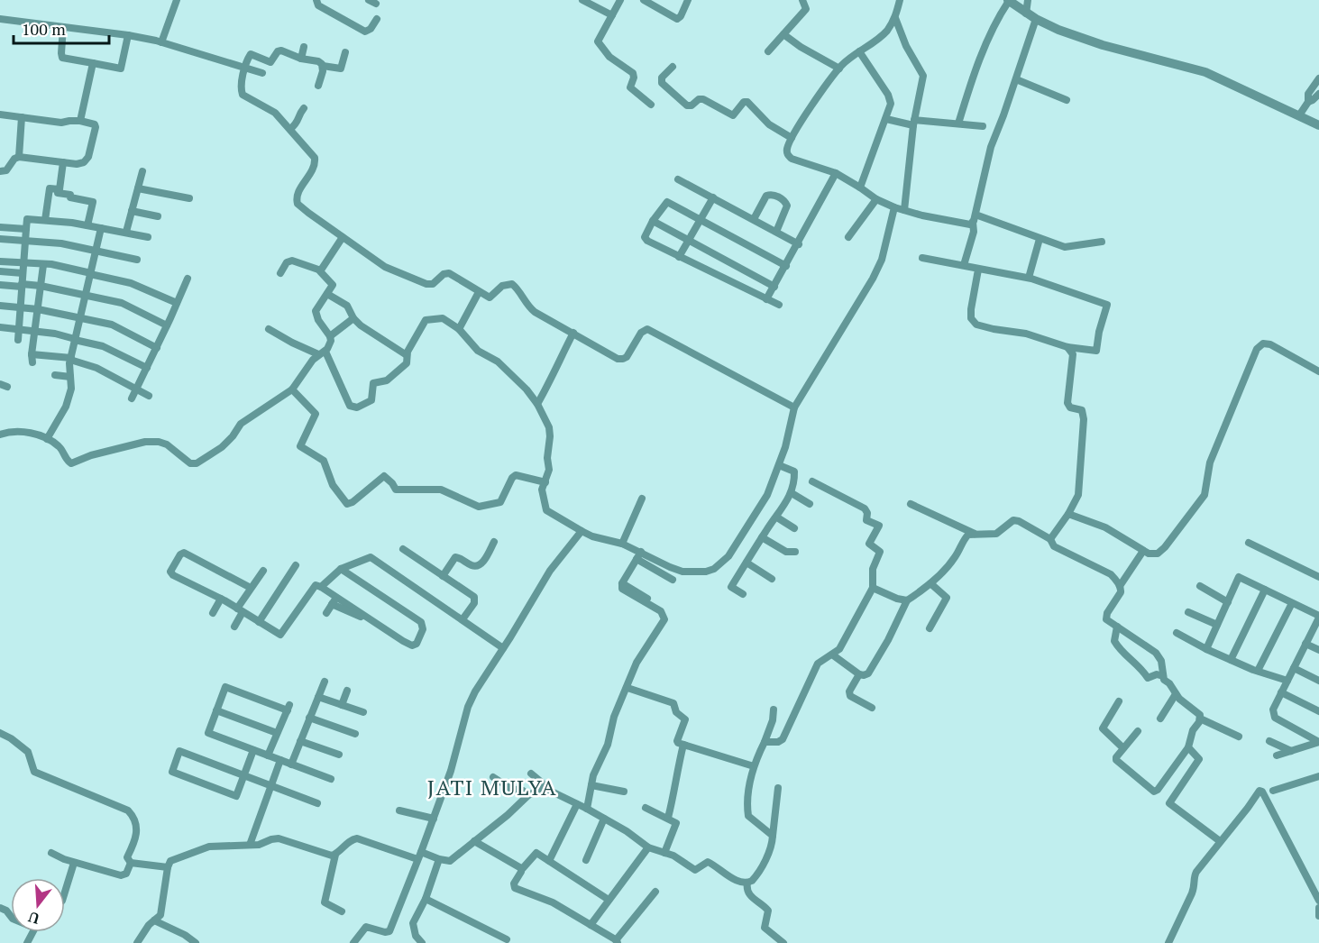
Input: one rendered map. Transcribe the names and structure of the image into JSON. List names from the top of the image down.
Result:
{
  "districts": ["JATI MULYA"],
  "scale_bar": "100 m",
  "north": "bottom"
}
